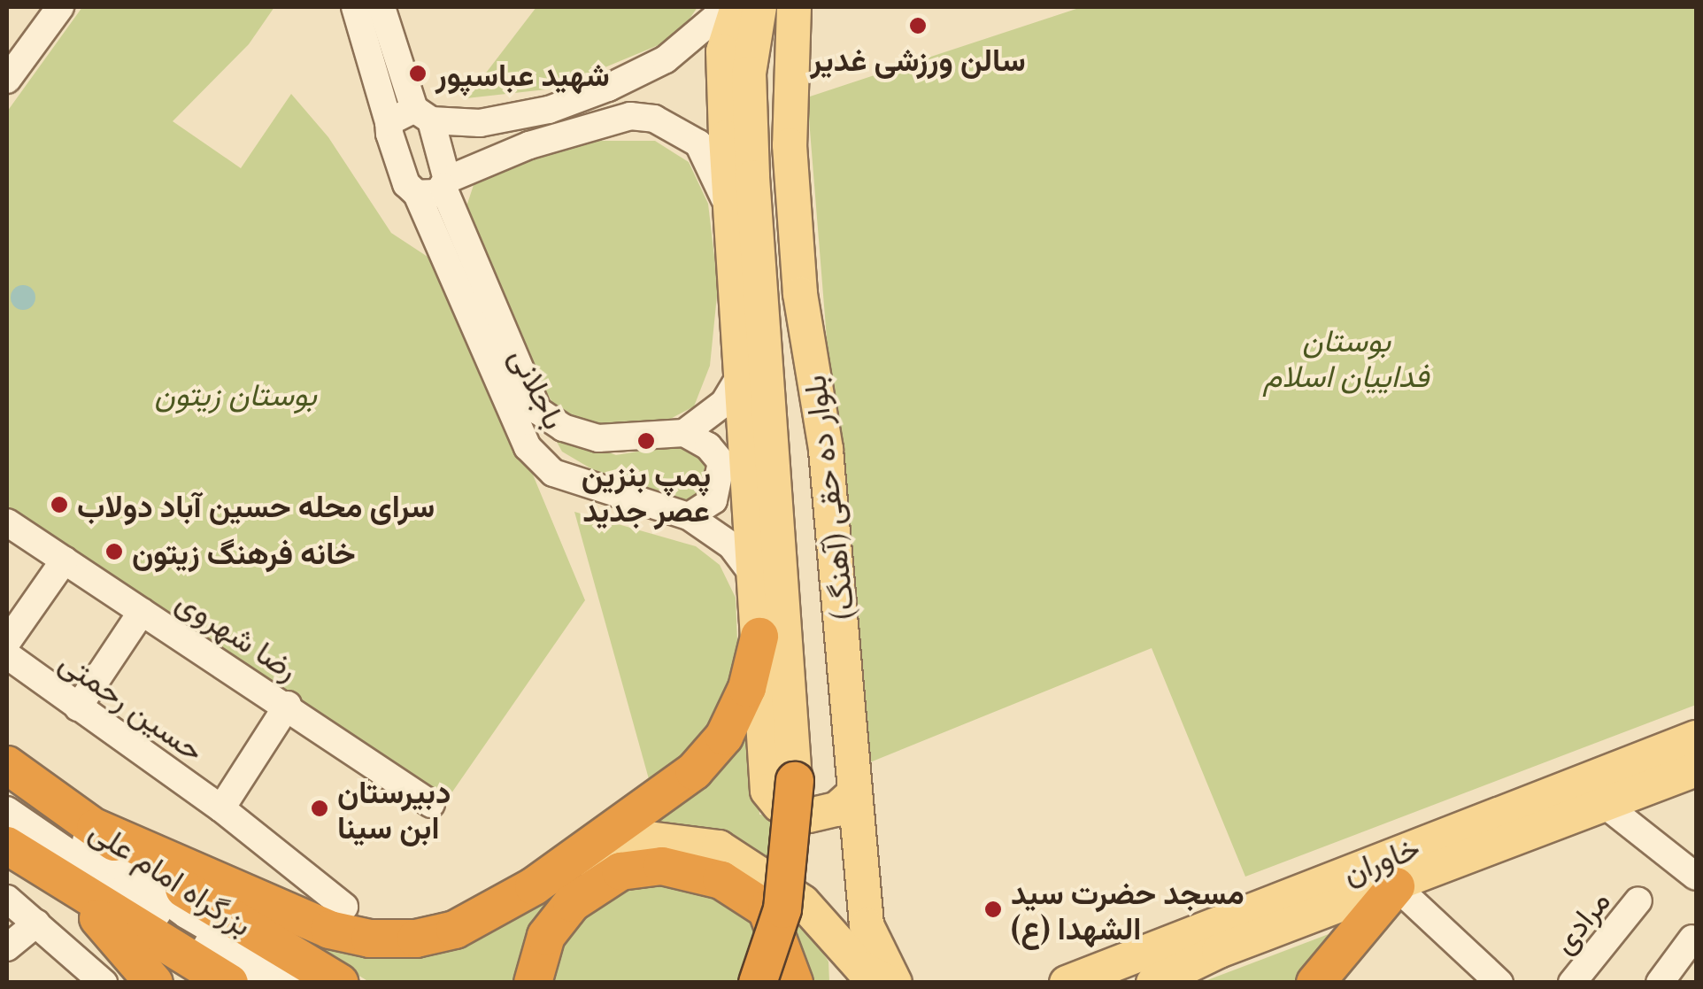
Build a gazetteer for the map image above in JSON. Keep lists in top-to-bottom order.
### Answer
{
  "streets": {
    "highway": ["بزرگراه امام علی"],
    "main road": ["بلوار ده حقی (آهنگ)", "خاوران"],
    "street": [
      "باجلانی",
      "رضا شهروی",
      "حسین رحمتی",
      "مرادی"
    ]
  },
  "parks": ["بوستان فداییان اسلام", "بوستان زیتون"],
  "places": [
    "سالن ورزشی غدیر",
    "شهید عباسپور",
    "پمپ بنزین عصر جدید",
    "سرای محله حسین آباد دولاب",
    "خانه فرهنگ زيتون",
    "دبیرستان ابن سینا",
    "مسجد حضرت سید الشهدا (ع)"
  ]
}
